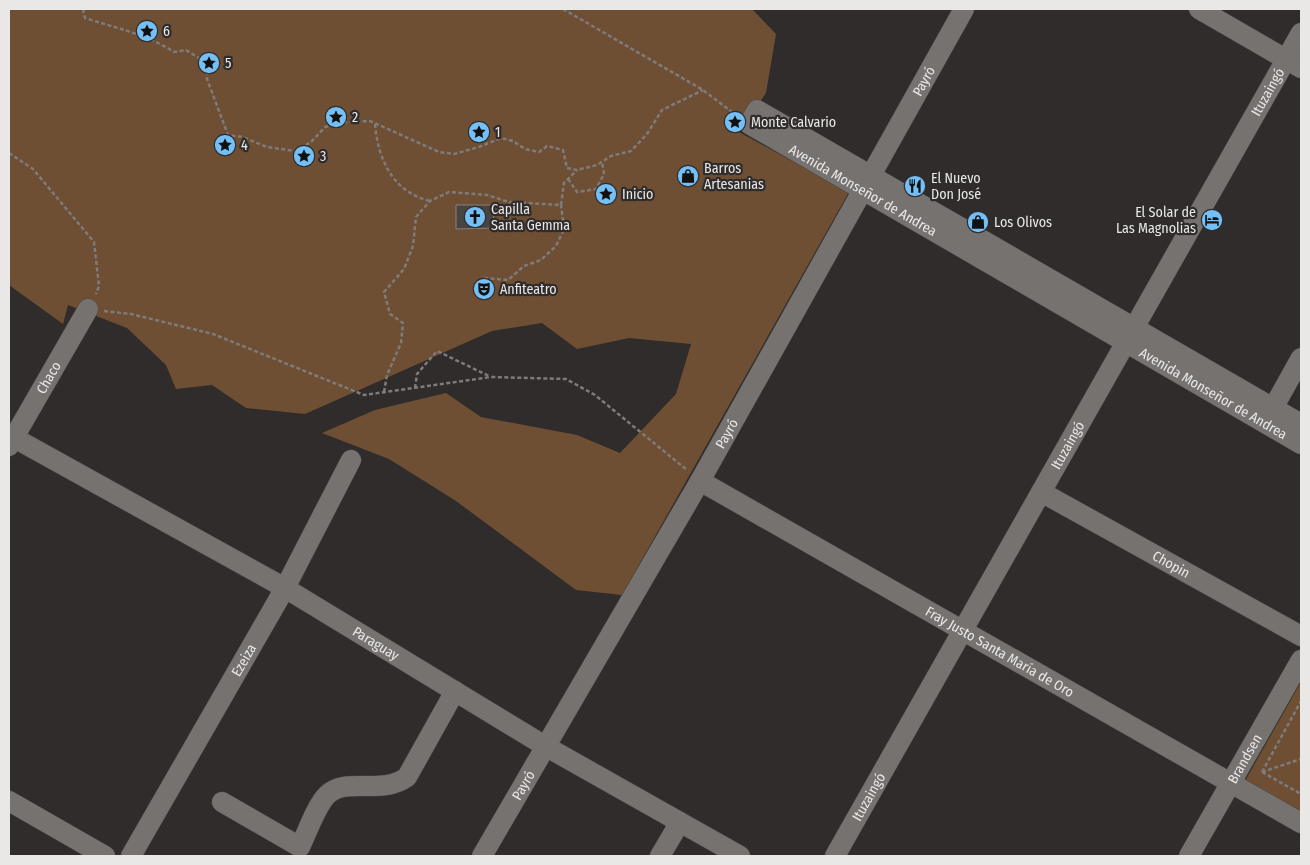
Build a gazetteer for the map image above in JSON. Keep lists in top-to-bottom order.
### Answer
{
  "streets": {
    "street": [
      "Payró",
      "Ituzaingó",
      "Avenida Monseñor de Andrea",
      "Chaco",
      "Chopin",
      "Paraguay",
      "Fray Justo Santa María de Oro",
      "Ezeiza",
      "Brandsen"
    ]
  },
  "crossings": [
    ["Payró", "Avenida Monseñor de Andrea"],
    ["Payró", "Paraguay"],
    ["Payró", "Fray Justo Santa María de Oro"],
    ["Ituzaingó", "Avenida Monseñor de Andrea"],
    ["Ituzaingó", "Chopin"],
    ["Ituzaingó", "Fray Justo Santa María de Oro"],
    ["Chaco", "Paraguay"],
    ["Paraguay", "Ezeiza"],
    ["Fray Justo Santa María de Oro", "Brandsen"]
  ],
  "places": {
    "place": [
      "6",
      "5",
      "2",
      "Monte Calvario",
      "1",
      "4",
      "3",
      "Inicio"
    ],
    "shop": ["Barros Artesanias", "Los Olivos"],
    "restaurant": ["El Nuevo Don José"],
    "church": ["Capilla Santa Gemma"],
    "hotel": ["El Solar de Las Magnolias"],
    "theatre": ["Anfiteatro"]
  }
}
